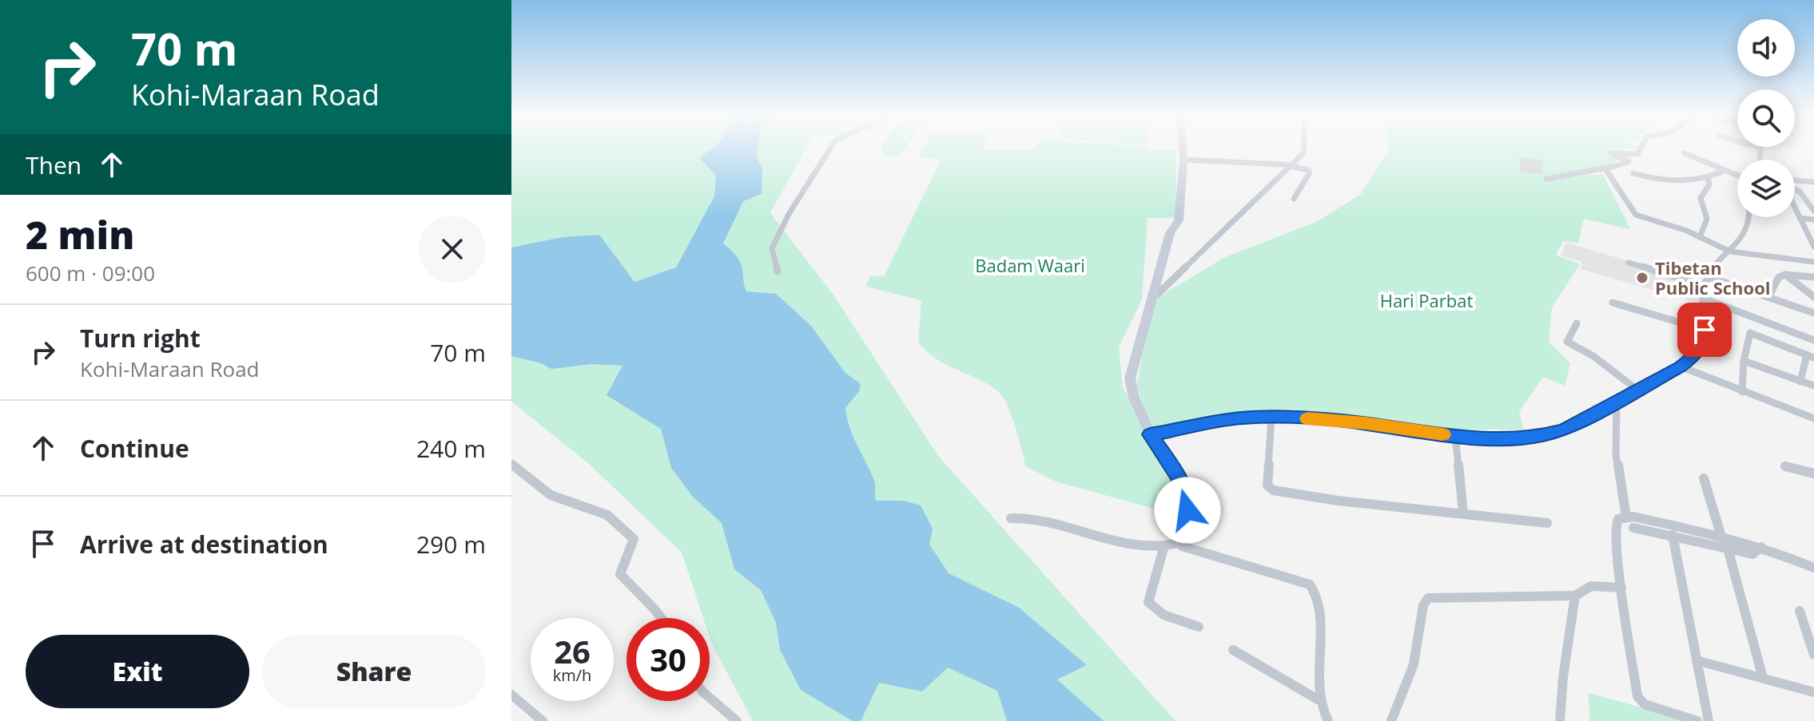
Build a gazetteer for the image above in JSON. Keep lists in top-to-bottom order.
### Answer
{
  "parks": ["Badam Waari", "Hari Parbat"],
  "places": ["Tibetan Public School"],
  "page": {
    "turn": ["70 m", "Kohi-Maraan Road"],
    "then": "Then",
    "heading": ["2 min", "600 m · 09:00"],
    "list": [
      {
        "name": "Turn right",
        "note": "Kohi-Maraan Road",
        "value": "70 m"
      },
      {
        "name": "Continue",
        "value": "240 m"
      },
      {
        "name": "Arrive at destination",
        "value": "290 m"
      }
    ],
    "speed": "26 km/h",
    "limit": "30",
    "buttons": ["Exit", "Share"]
  }
}
